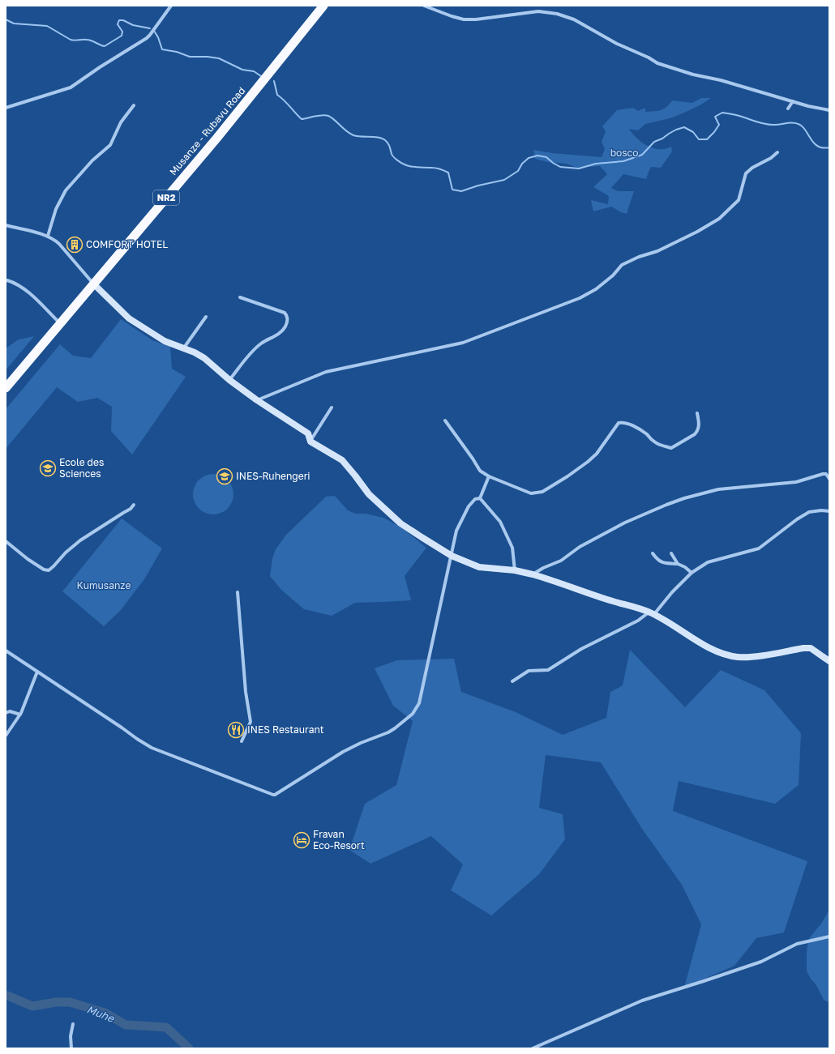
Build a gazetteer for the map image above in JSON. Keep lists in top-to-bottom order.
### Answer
{
  "streets": {
    "highway": ["Musanze - Rubavu Road", "NR2"]
  },
  "water": ["Muhe"],
  "parks": ["bosco", "Kumusanze"],
  "places": {
    "building": ["COMFORT HOTEL"],
    "school or university": ["Ecole des Sciences", "INES-Ruhengeri"],
    "restaurant": ["INES Restaurant"],
    "hotel": ["Fravan Eco-Resort"]
  }
}
